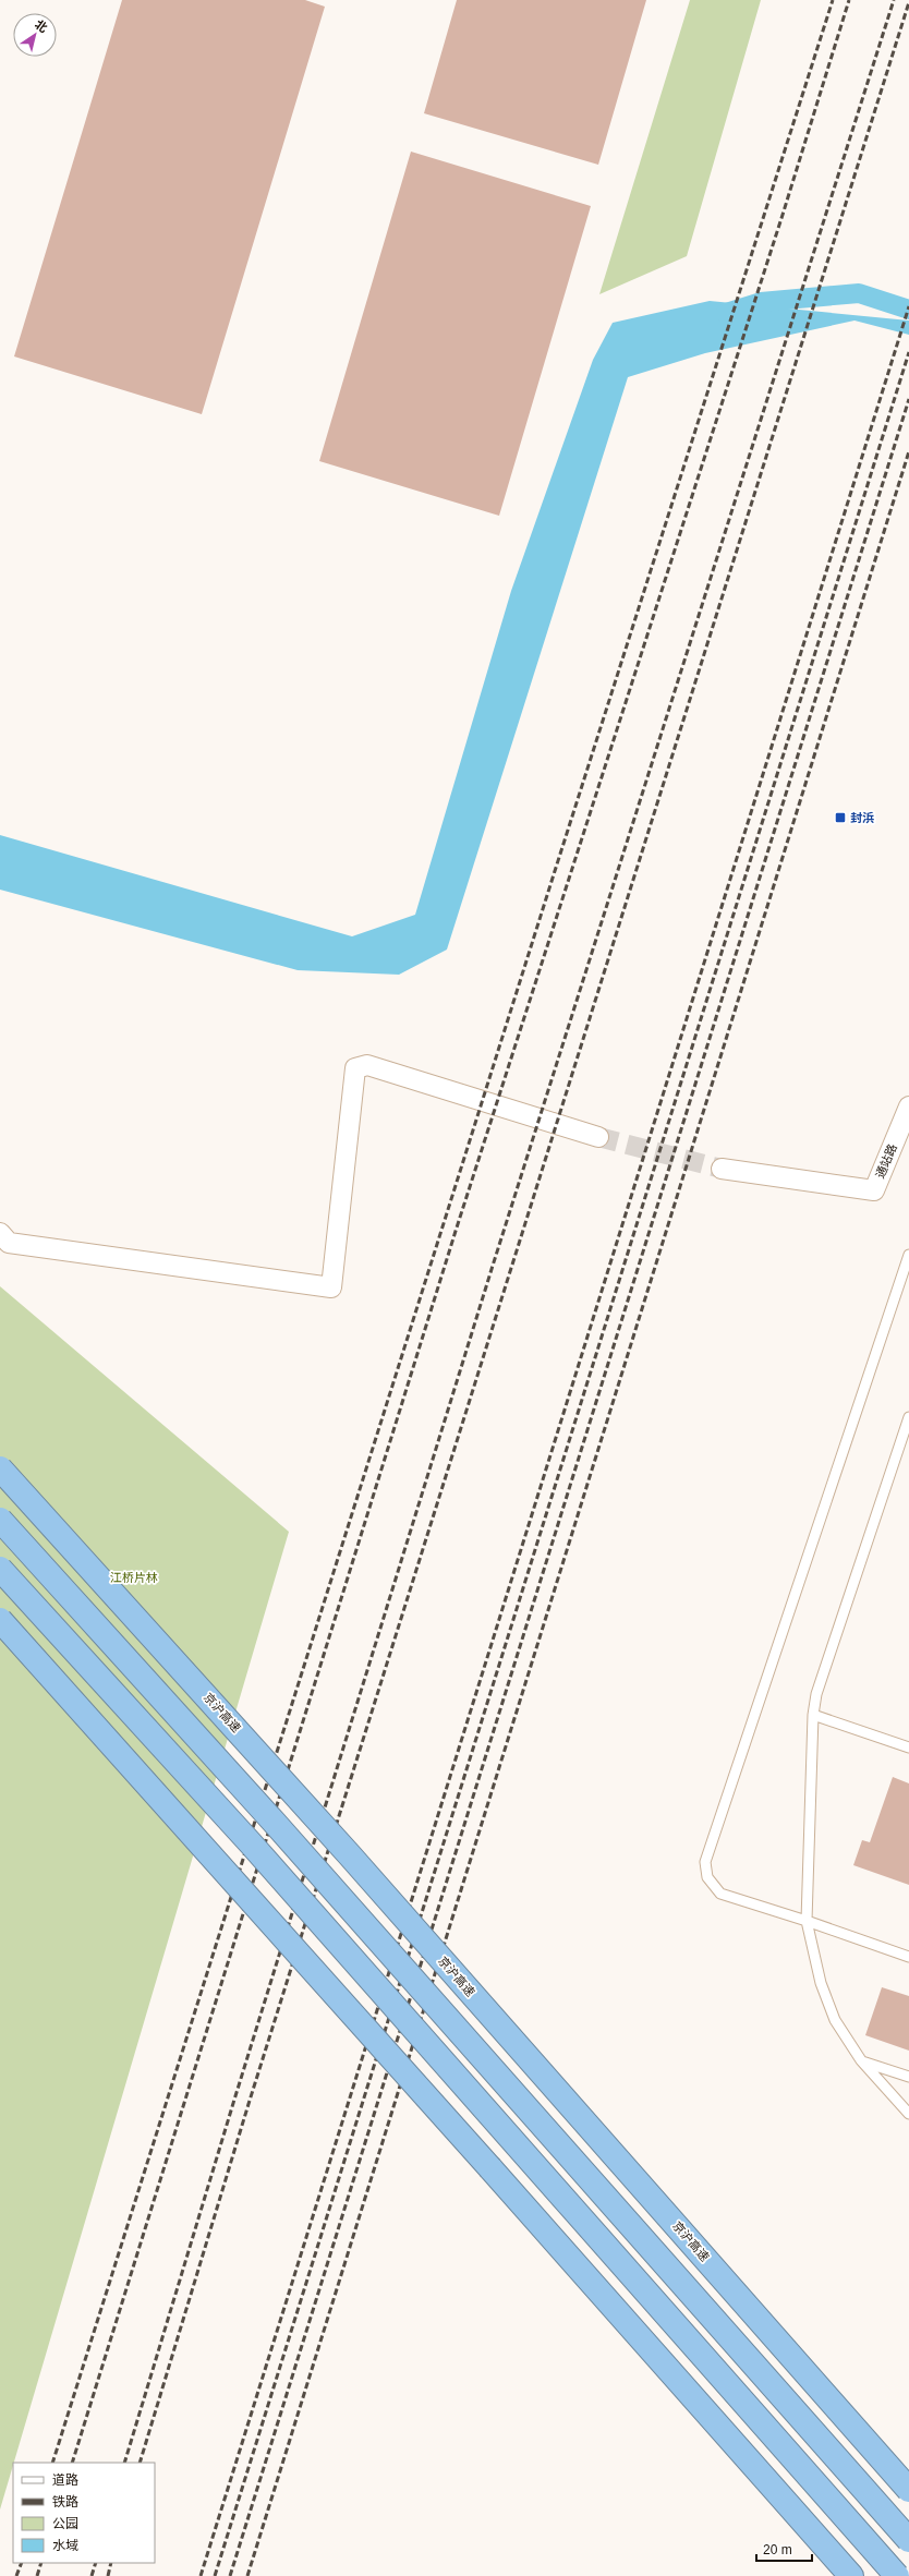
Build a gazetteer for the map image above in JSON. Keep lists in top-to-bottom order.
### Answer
{
  "streets": {
    "highway": ["京沪高速"],
    "street": ["通站路"]
  },
  "parks": ["江桥片林"],
  "places": {
    "transit": ["封浜"]
  },
  "legend": [
    "道路",
    "铁路",
    "公园",
    "水域"
  ],
  "scale_bar": "20 m",
  "north": "top right"
}
